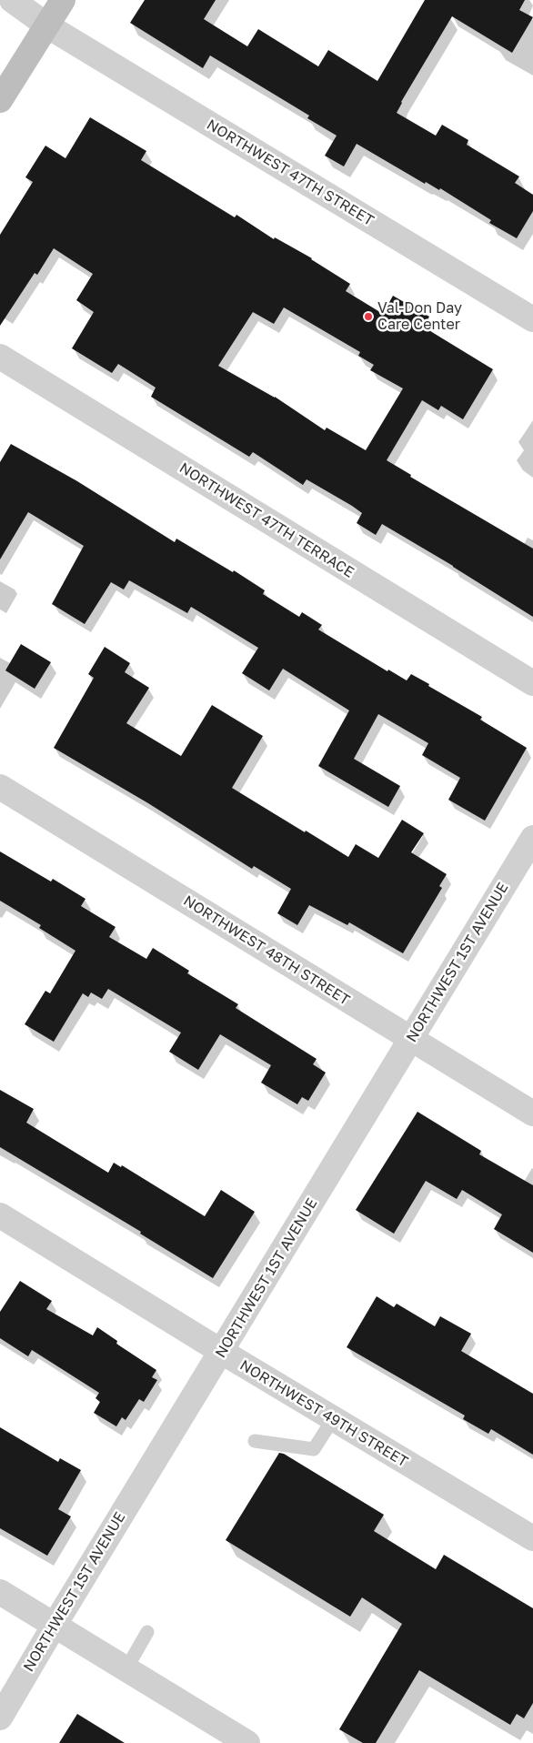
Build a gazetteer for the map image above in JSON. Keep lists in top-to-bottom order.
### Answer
{
  "streets": {
    "street": [
      "NORTHWEST 47TH STREET",
      "NORTHWEST 47TH TERRACE",
      "NORTHWEST 48TH STREET",
      "NORTHWEST 1ST AVENUE",
      "NORTHWEST 49TH STREET"
    ]
  },
  "crossings": [
    ["NORTHWEST 48TH STREET", "NORTHWEST 1ST AVENUE"],
    ["NORTHWEST 1ST AVENUE", "NORTHWEST 49TH STREET"]
  ],
  "places": ["Val-Don Day Care Center"]
}
